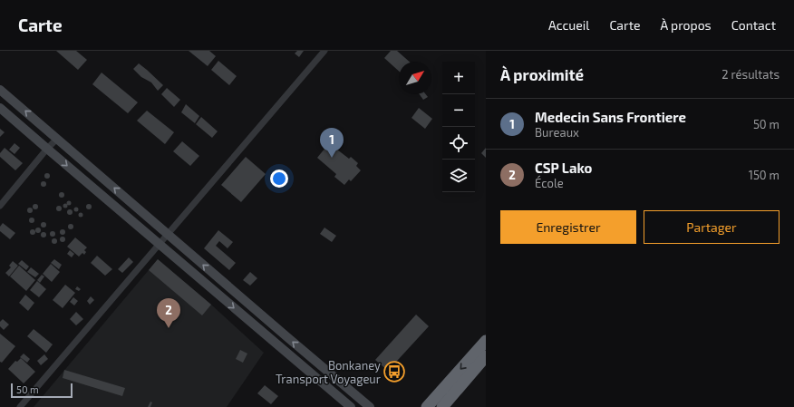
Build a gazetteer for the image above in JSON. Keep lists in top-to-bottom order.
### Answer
{
  "places": {
    "bus stop": ["Bonkaney Transport Voyageur"]
  },
  "scale_bar": "50 m",
  "north": "top right",
  "page": {
    "header": "Carte",
    "nav": [
      "Accueil",
      "Carte",
      "À propos",
      "Contact"
    ],
    "heading": ["À proximité", "2 résultats"],
    "map_buttons": ["+", "−"],
    "list": [
      {
        "mark": "1",
        "name": "Medecin Sans Frontiere",
        "note": "Bureaux",
        "value": "50 m"
      },
      {
        "mark": "2",
        "name": "CSP Lako",
        "note": "École",
        "value": "150 m"
      }
    ],
    "pins": ["1", "2"],
    "buttons": ["Enregistrer", "Partager"],
    "scale": "50 m"
  }
}
